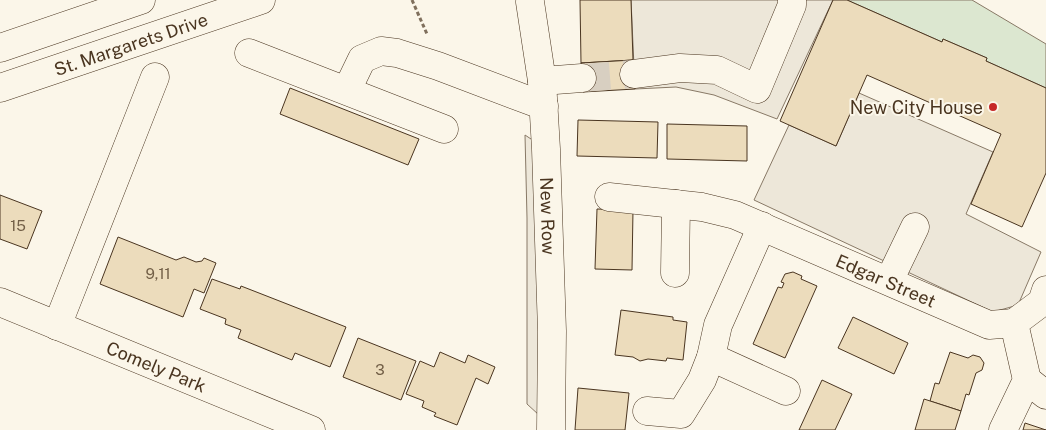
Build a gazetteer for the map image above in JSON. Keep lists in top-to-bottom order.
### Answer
{
  "streets": {
    "street": [
      "St. Margarets Drive",
      "New Row",
      "Edgar Street",
      "Comely Park"
    ]
  },
  "places": ["New City House"],
  "house_numbers": ["15", "9,11", "3"]
}
